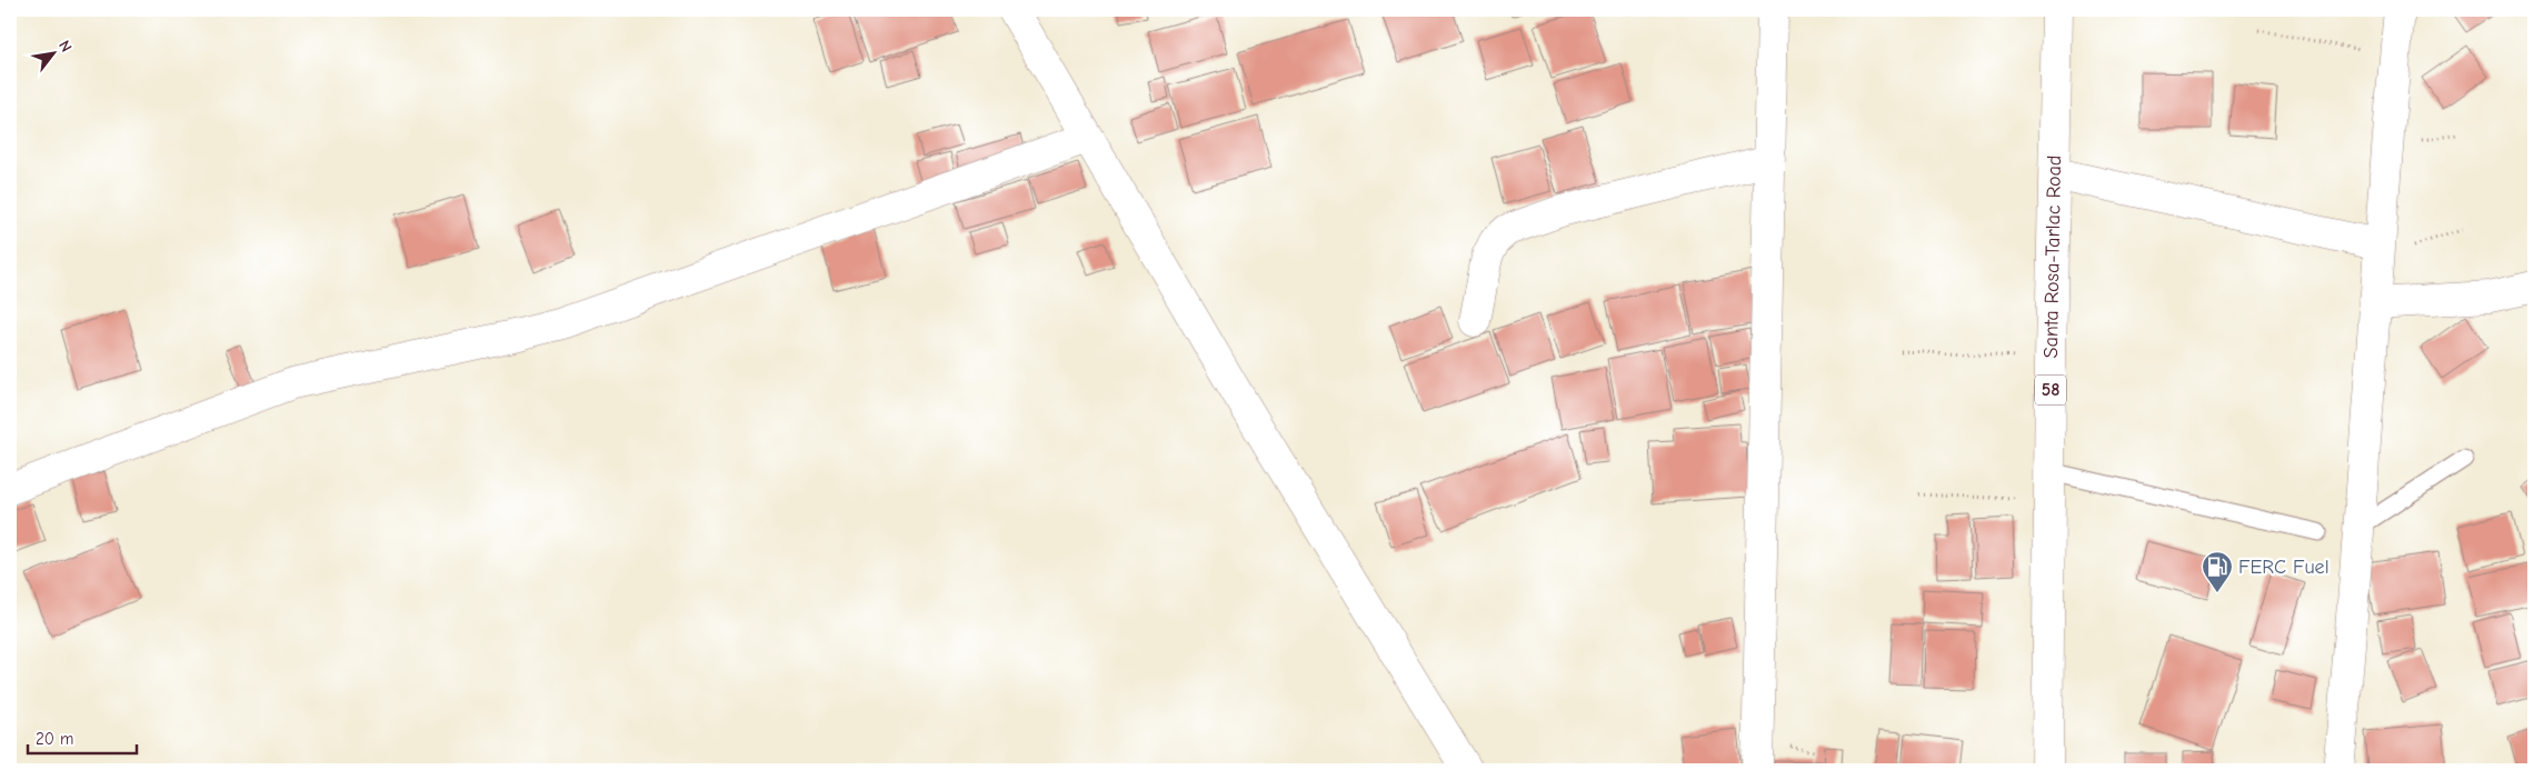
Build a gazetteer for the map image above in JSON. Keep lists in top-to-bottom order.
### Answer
{
  "streets": {
    "main road": ["Santa Rosa-Tarlac Road", "58"]
  },
  "places": {
    "fuel station": ["FERC Fuel"]
  },
  "scale_bar": "20 m",
  "north": "top right"
}
